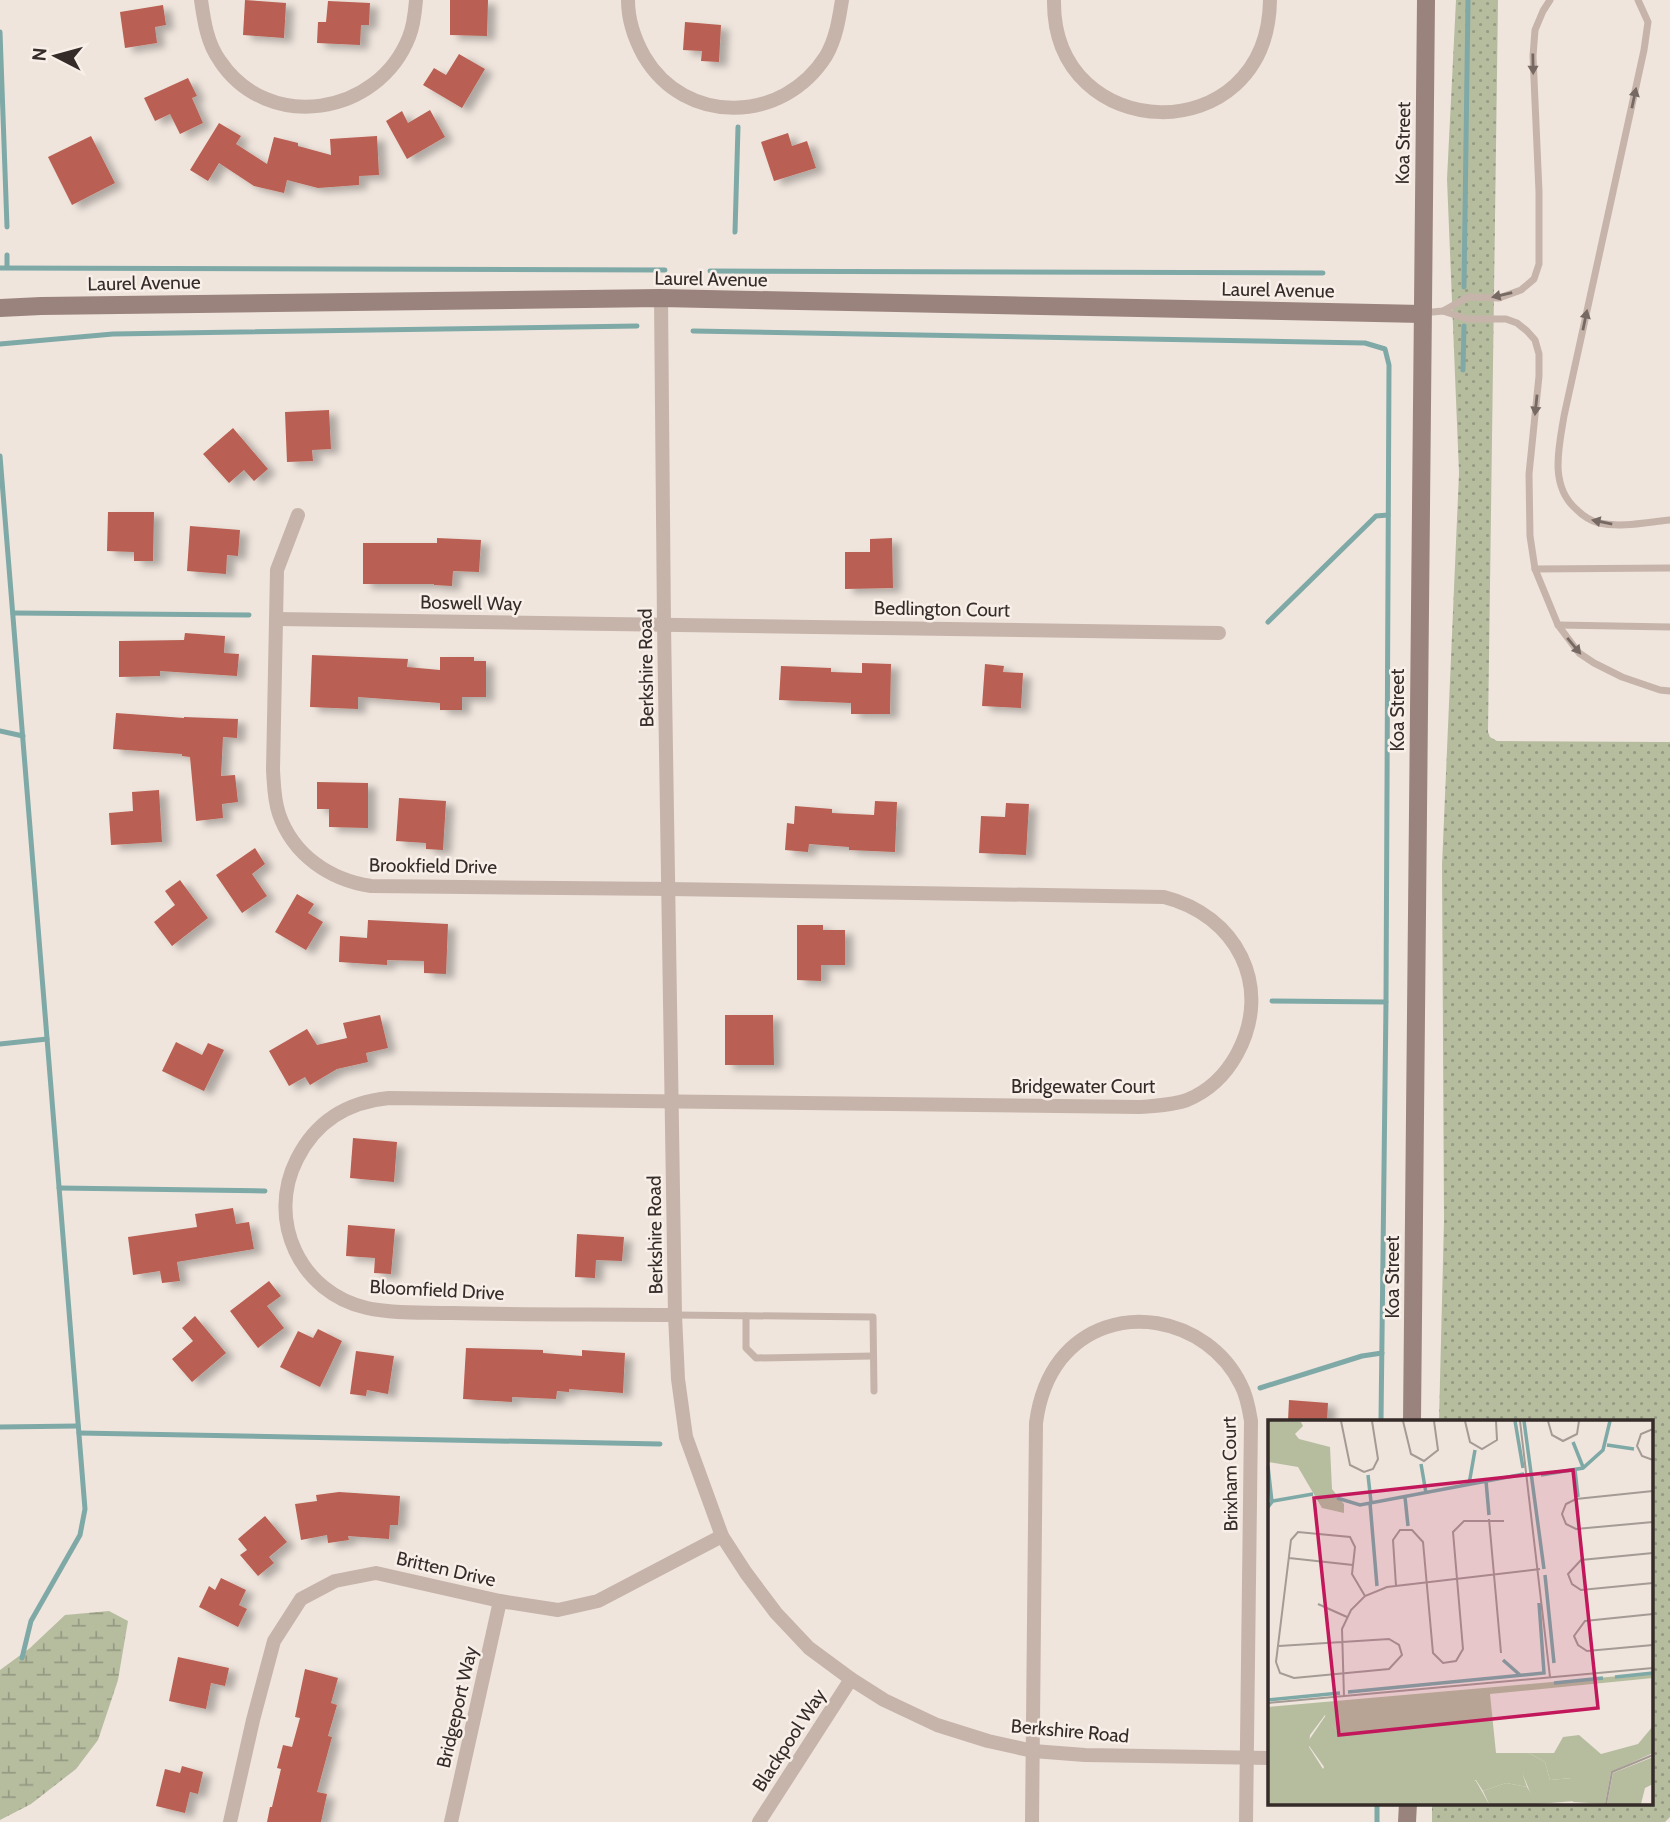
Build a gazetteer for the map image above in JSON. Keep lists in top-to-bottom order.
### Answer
{
  "streets": {
    "main road": ["Koa Street", "Laurel Avenue"],
    "street": [
      "Boswell Way",
      "Bedlington Court",
      "Berkshire Road",
      "Brookfield Drive",
      "Bridgewater Court",
      "Bloomfield Drive",
      "Brixham Court",
      "Britten Drive",
      "Bridgeport Way",
      "Blackpool Way"
    ]
  },
  "crossings": [
    ["Koa Street", "Laurel Avenue"],
    ["Laurel Avenue", "Berkshire Road"],
    ["Boswell Way", "Bedlington Court"],
    ["Boswell Way", "Berkshire Road"],
    ["Boswell Way", "Brookfield Drive"],
    ["Bedlington Court", "Berkshire Road"],
    ["Berkshire Road", "Brookfield Drive"],
    ["Berkshire Road", "Bridgewater Court"],
    ["Berkshire Road", "Bloomfield Drive"],
    ["Berkshire Road", "Brixham Court"],
    ["Berkshire Road", "Britten Drive"],
    ["Berkshire Road", "Blackpool Way"],
    ["Brookfield Drive", "Bridgewater Court"],
    ["Bridgewater Court", "Bloomfield Drive"],
    ["Britten Drive", "Bridgeport Way"]
  ],
  "north": "left"
}
